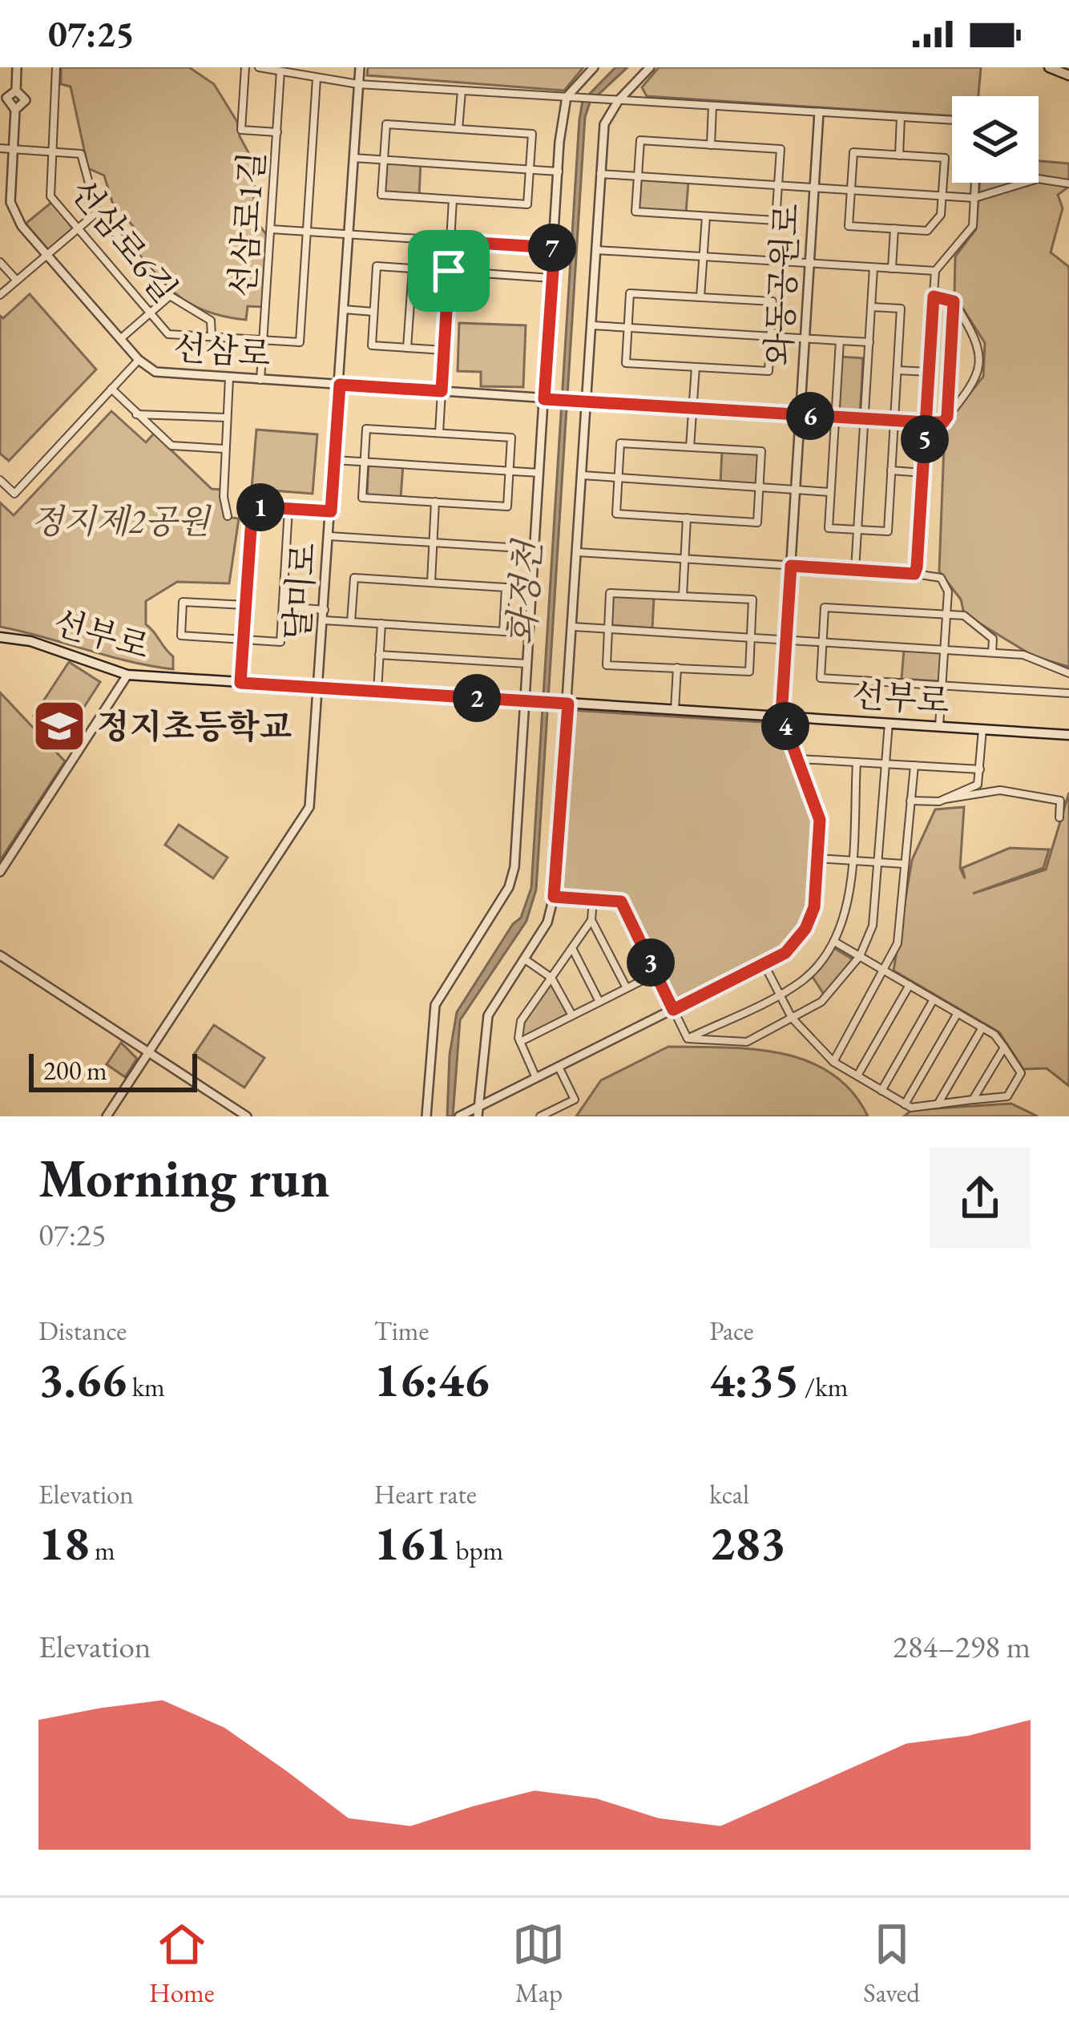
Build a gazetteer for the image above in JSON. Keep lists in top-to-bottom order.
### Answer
{
  "streets": {
    "main road": ["선부로"],
    "street": [
      "선삼로1길",
      "선삼로6길",
      "와동공원로",
      "선삼로",
      "달미로"
    ]
  },
  "crossings": [
    ["선삼로1길", "선삼로6길"],
    ["선삼로1길", "선삼로"],
    ["와동공원로", "선삼로"],
    ["와동공원로", "선부로"],
    ["선삼로", "달미로"],
    ["달미로", "선부로"]
  ],
  "water": ["화정천"],
  "parks": ["정지제2공원"],
  "places": {
    "school or university": ["정지초등학교"]
  },
  "scale_bar": "200 m",
  "page": {
    "status": "07:25",
    "pins": [
      "7",
      "6",
      "5",
      "1",
      "2",
      "4",
      "3"
    ],
    "scale": "200 m",
    "heading": ["Morning run", "07:25"],
    "stats": [
      ["Distance", "3.66 km"],
      ["Time", "16:46"],
      ["Pace", "4:35 /km"],
      ["Elevation", "18 m"],
      ["Heart rate", "161 bpm"],
      ["kcal", "283"]
    ],
    "chart": ["Elevation", "284–298 m"],
    "tabs": ["Home", "Map", "Saved"]
  }
}
